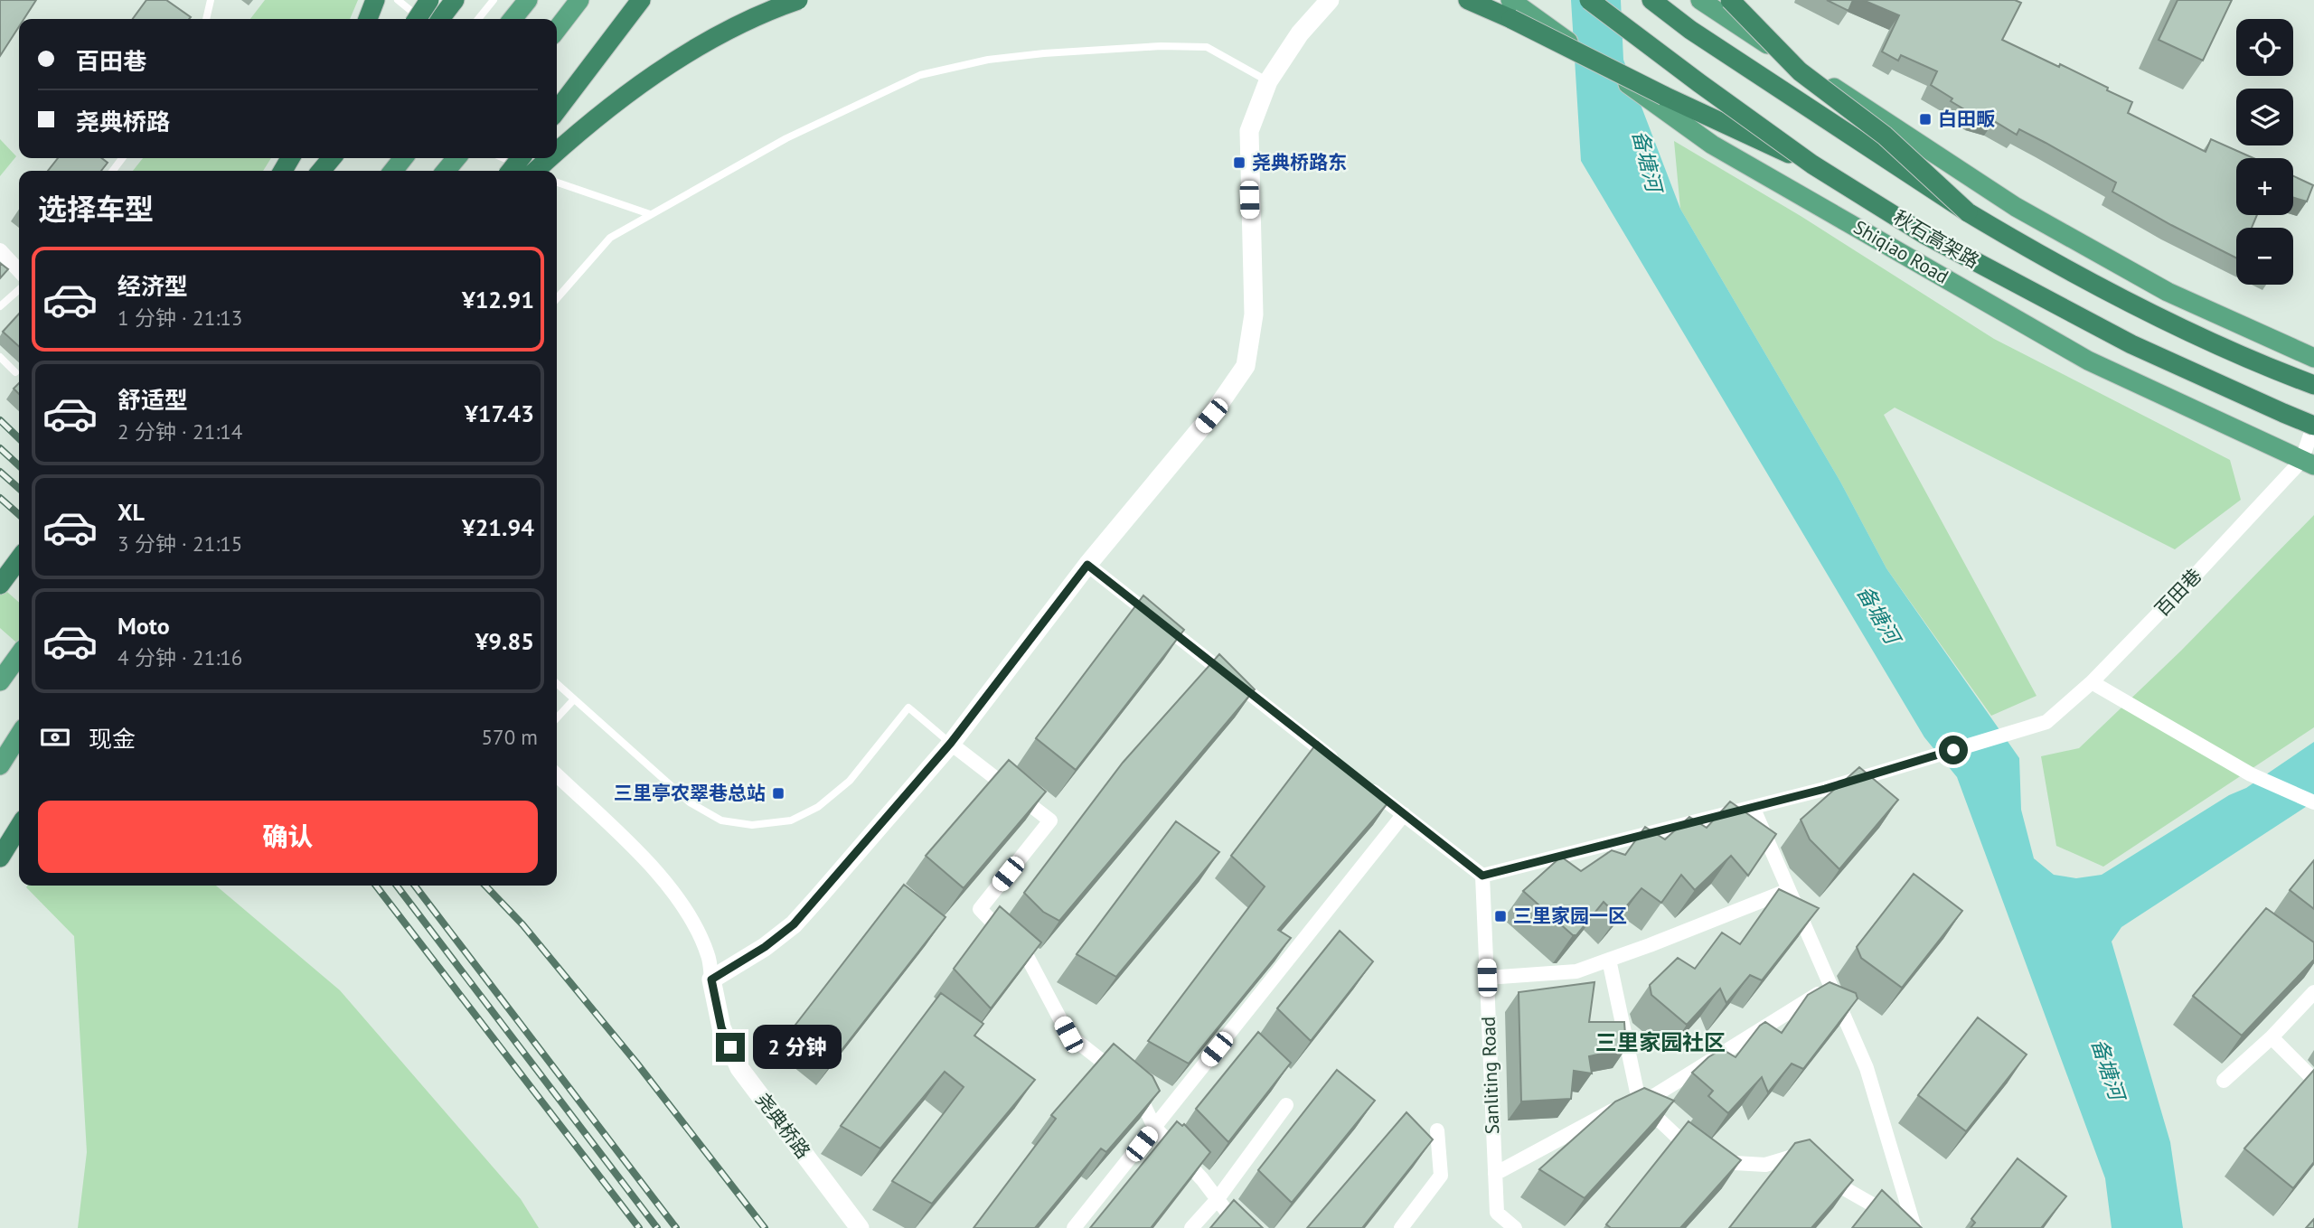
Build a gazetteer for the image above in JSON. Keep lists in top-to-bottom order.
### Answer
{
  "streets": {
    "highway": ["秋石高架路"],
    "main road": ["Shiqiao Road"],
    "street": ["百田巷", "Sanliting Road", "尧典桥路"]
  },
  "crossings": [
    ["秋石高架路", "百田巷"],
    ["Shiqiao Road", "百田巷"]
  ],
  "districts": ["三里家园社区"],
  "water": ["备塘河"],
  "places": {
    "transit": [
      "白田畈",
      "尧典桥路东",
      "三里亭农翠巷总站",
      "三里家园一区"
    ]
  },
  "page": {
    "map_buttons": ["+", "−"],
    "banner": ["百田巷", "尧典桥路"],
    "heading": "选择车型",
    "list": [
      {
        "name": "经济型",
        "note": "1 分钟 · 21:13",
        "value": "¥12.91"
      },
      {
        "name": "舒适型",
        "note": "2 分钟 · 21:14",
        "value": "¥17.43"
      },
      {
        "name": "XL",
        "note": "3 分钟 · 21:15",
        "value": "¥21.94"
      },
      {
        "name": "Moto",
        "note": "4 分钟 · 21:16",
        "value": "¥9.85"
      }
    ],
    "pay": ["现金", "570 m"],
    "buttons": "确认",
    "bubble": "2 分钟"
  }
}
